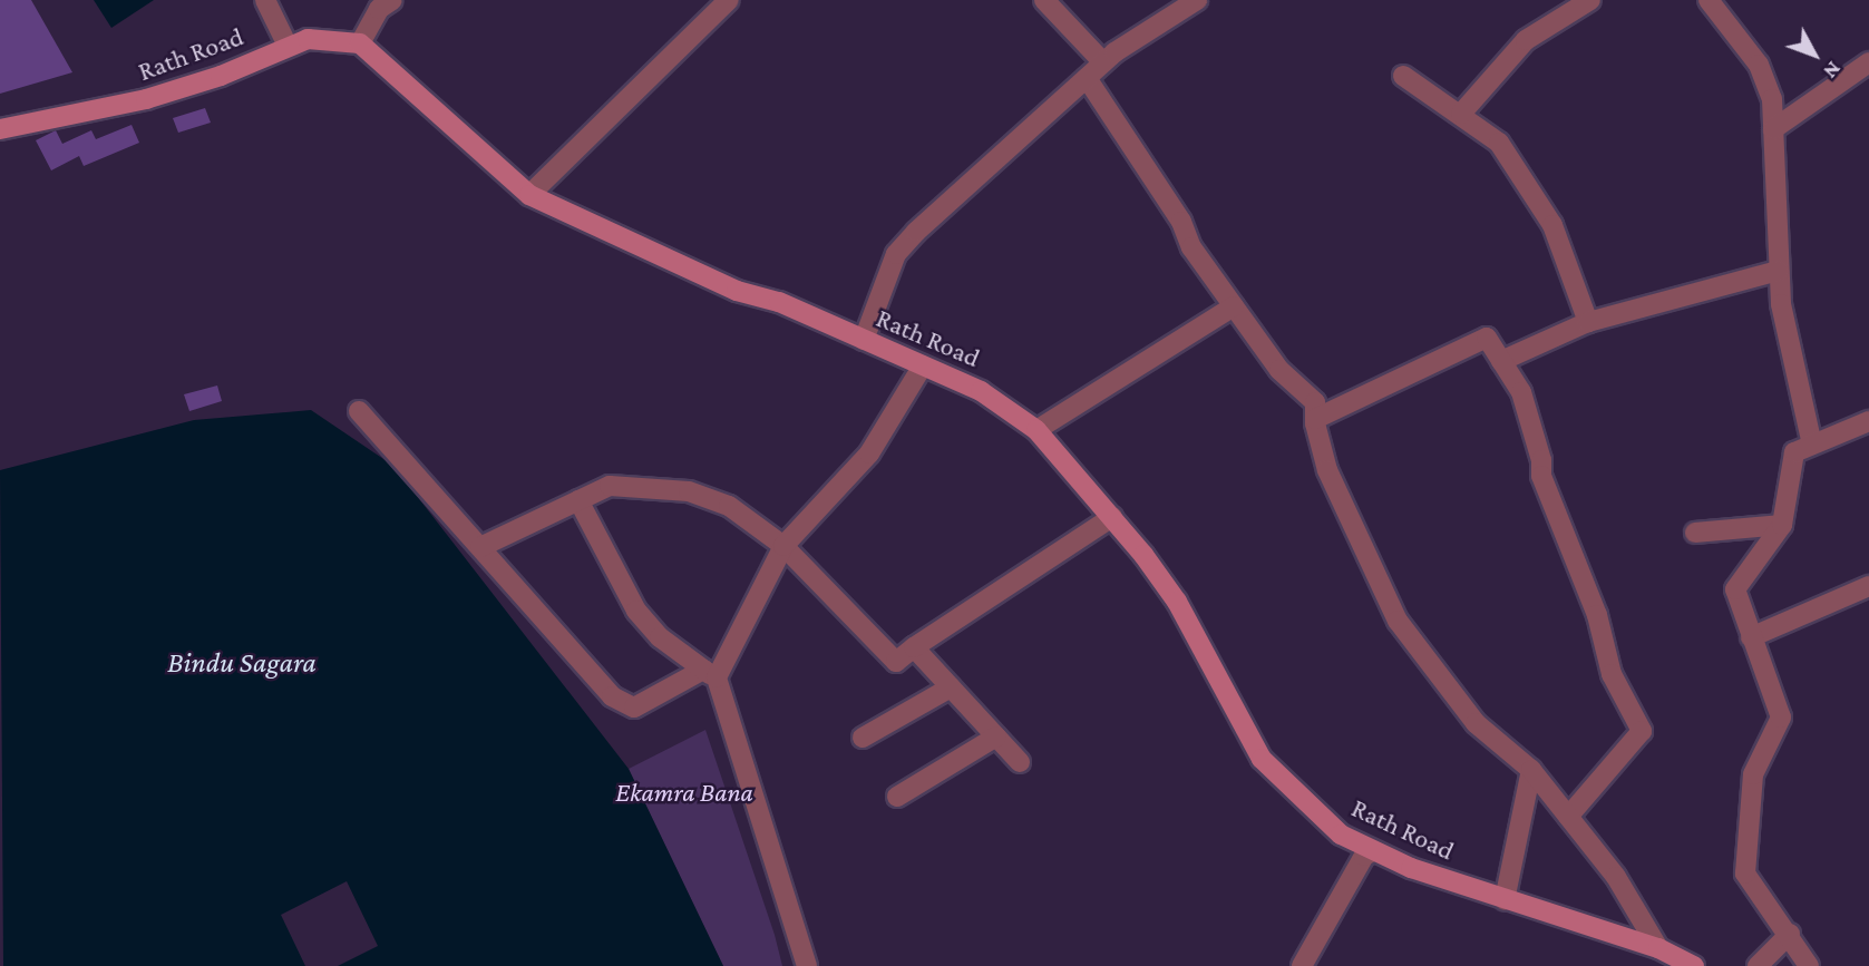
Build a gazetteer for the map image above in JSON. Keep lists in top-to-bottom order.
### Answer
{
  "streets": {
    "street": ["Rath Road"]
  },
  "water": ["Bindu Sagara"],
  "parks": ["Ekamra Bana"],
  "north": "bottom right"
}
